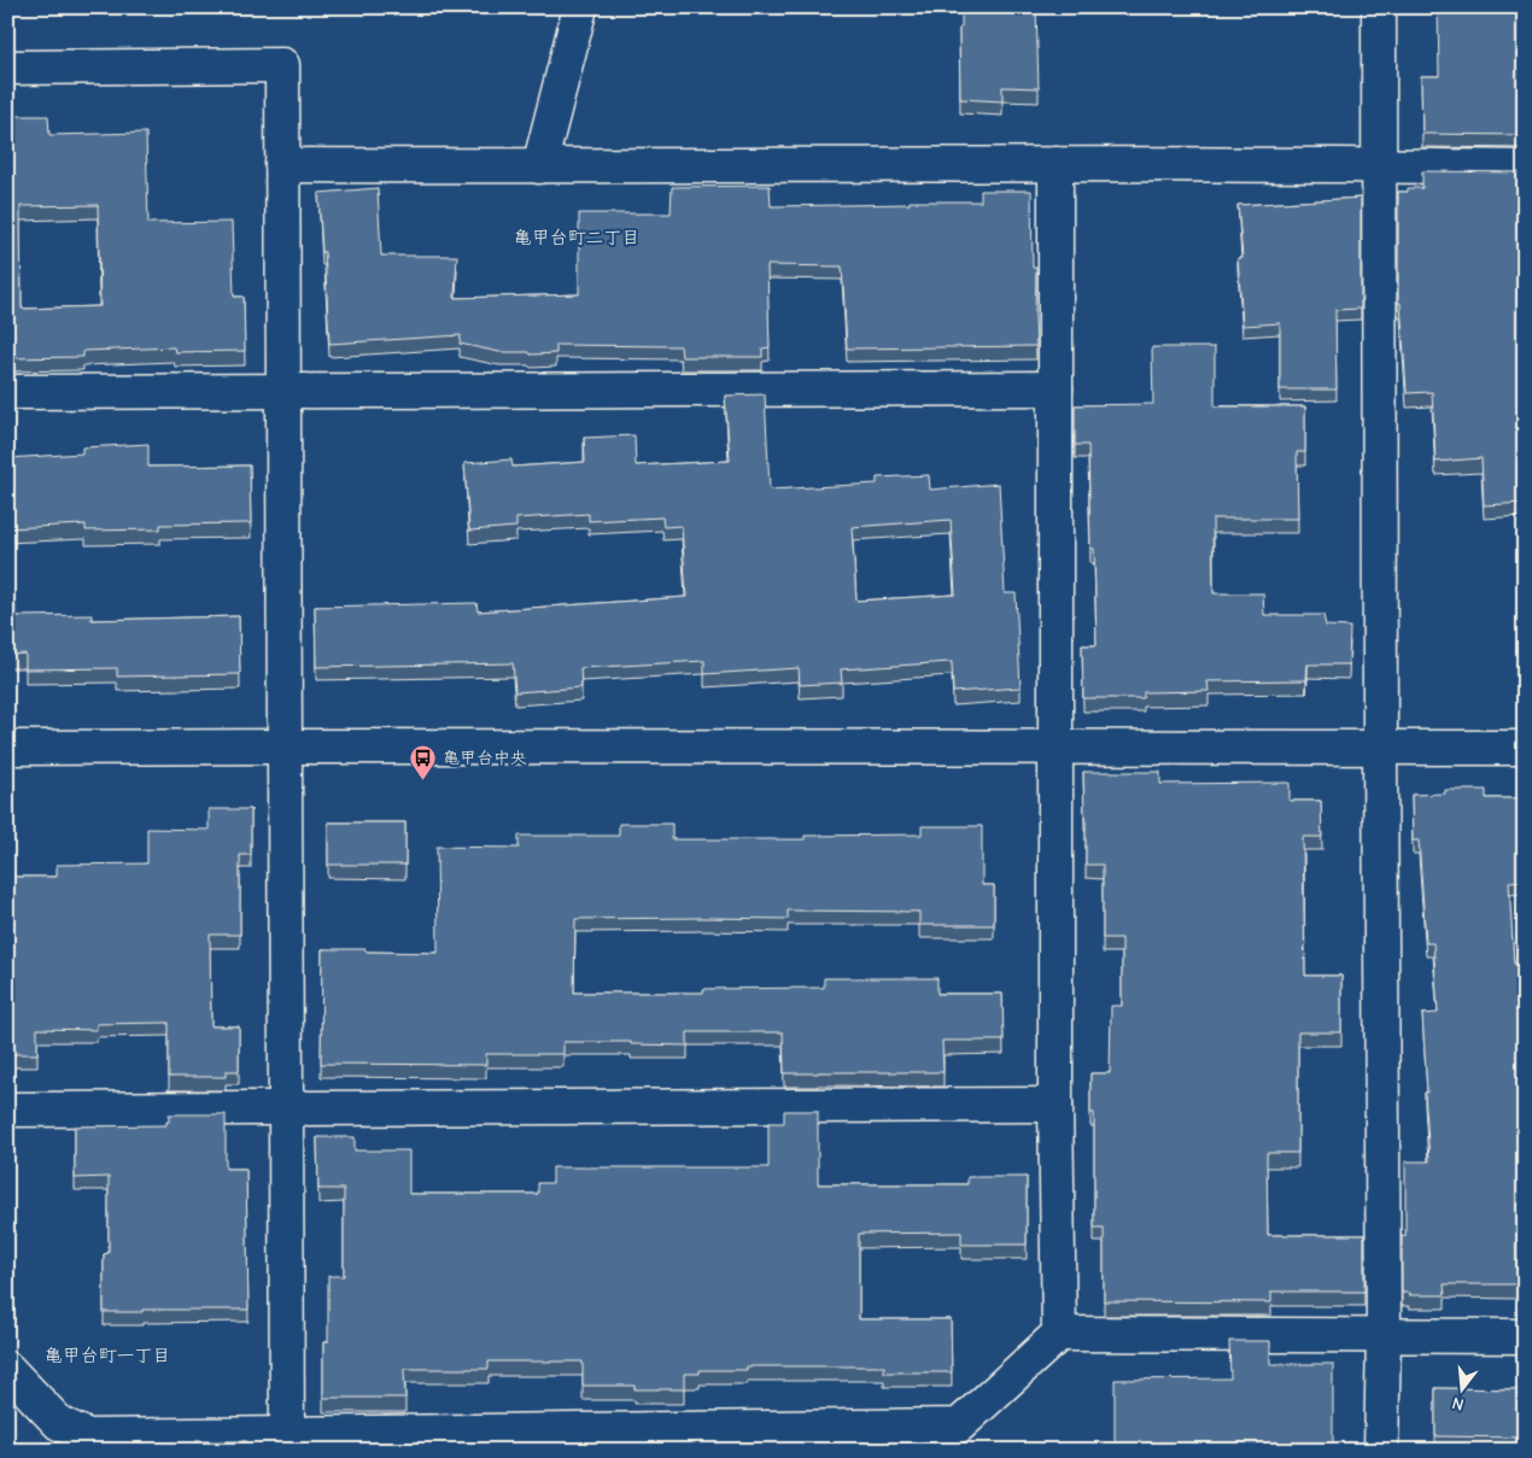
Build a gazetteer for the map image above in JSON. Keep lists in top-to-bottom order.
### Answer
{
  "districts": ["亀甲台町二丁目", "亀甲台町一丁目"],
  "places": {
    "bus stop": ["亀甲台中央"]
  },
  "north": "bottom"
}
